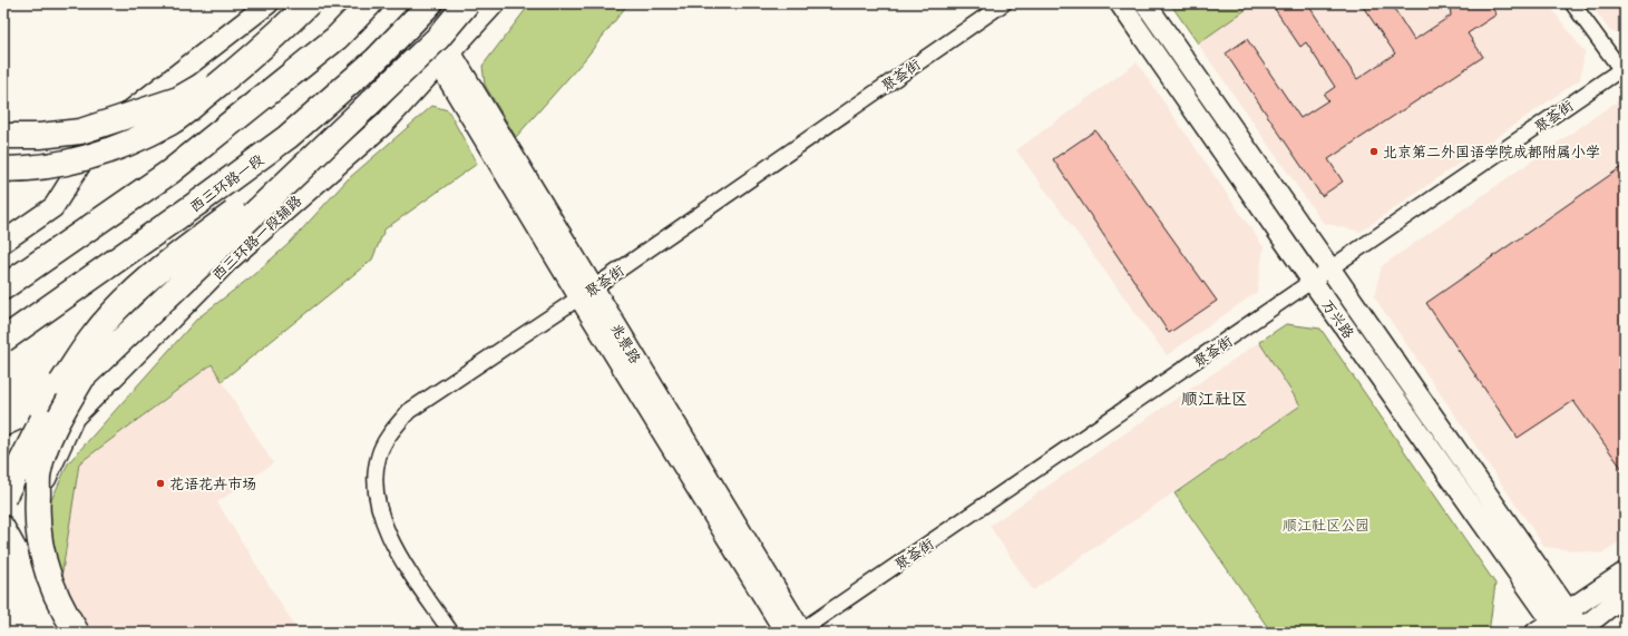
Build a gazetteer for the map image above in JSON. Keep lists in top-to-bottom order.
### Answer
{
  "streets": {
    "highway": ["西三环路一段"],
    "main road": ["西三环路一段辅路", "万兴路", "兆景路"],
    "street": ["聚荟街"]
  },
  "crossings": [
    ["聚荟街", "万兴路"],
    ["聚荟街", "兆景路"],
    ["西三环路一段辅路", "兆景路"]
  ],
  "districts": ["顺江社区"],
  "parks": ["顺江社区公园"],
  "places": ["北京第二外国语学院成都附属小学", "花语花卉市场"]
}
